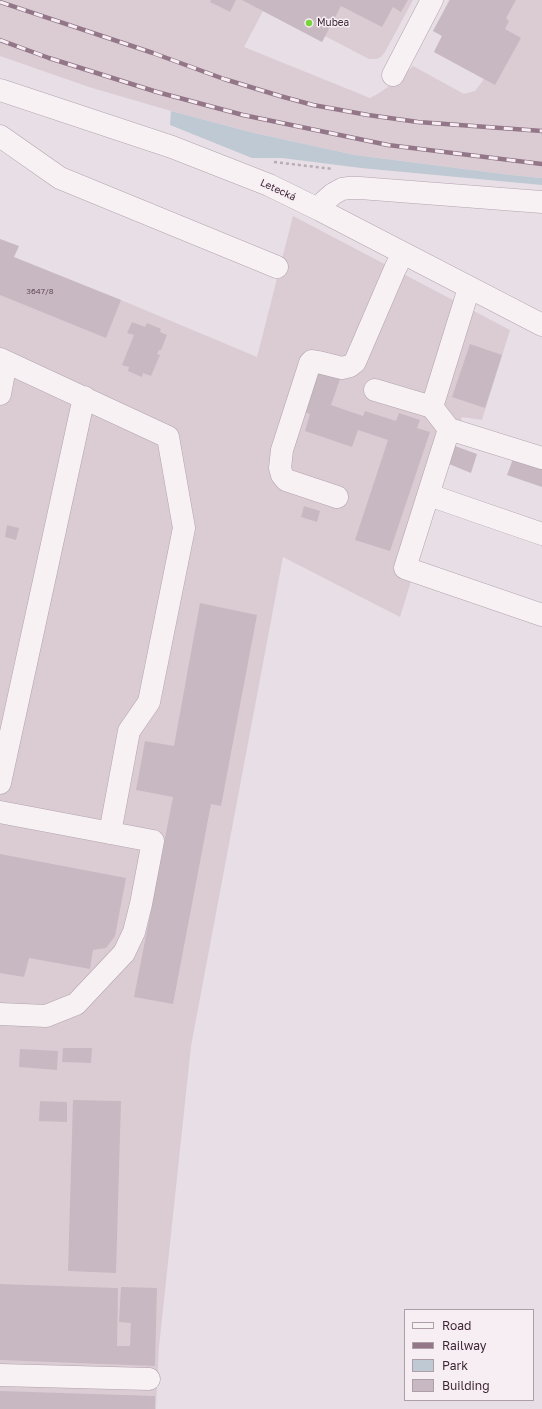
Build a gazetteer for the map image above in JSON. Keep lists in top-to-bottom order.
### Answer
{
  "streets": {
    "street": ["Letecká"]
  },
  "places": ["Mubea"],
  "house_numbers": ["3647/8"],
  "legend": [
    "Road",
    "Railway",
    "Park",
    "Building"
  ]
}
